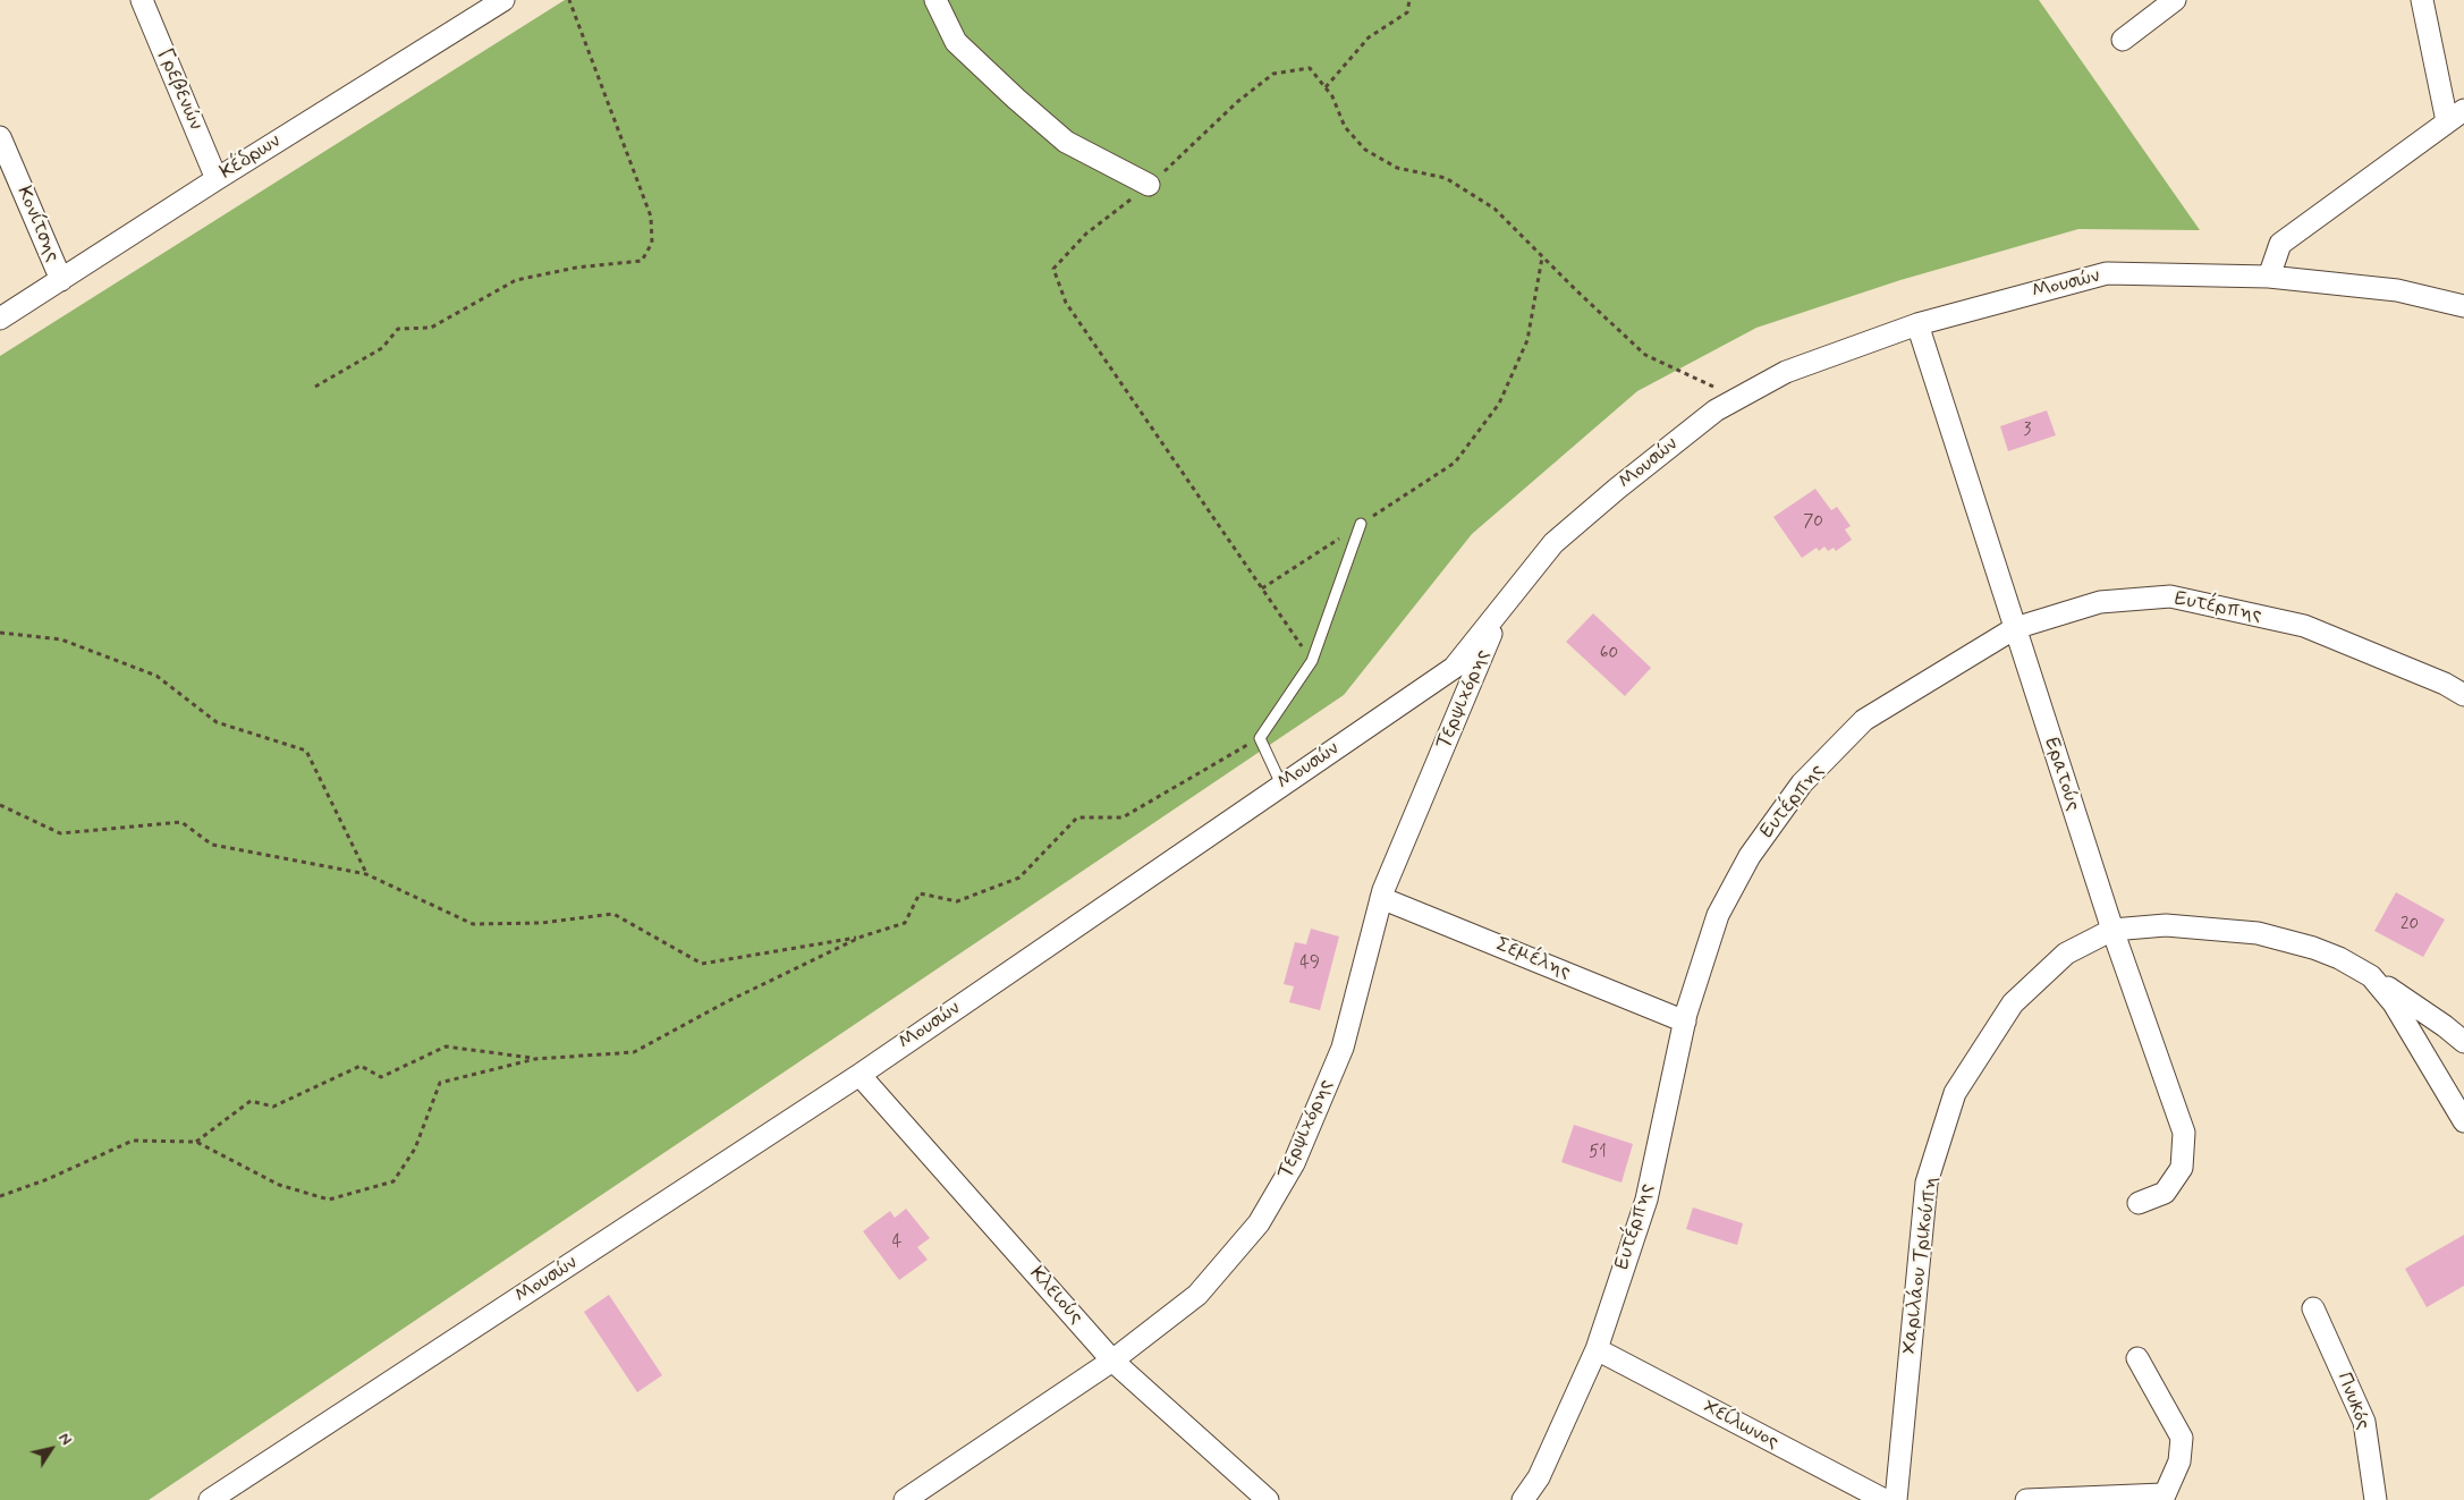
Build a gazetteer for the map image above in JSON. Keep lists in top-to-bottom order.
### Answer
{
  "streets": {
    "street": [
      "Γρεβενών",
      "Κέδρων",
      "Κονίτσης",
      "Μουσών",
      "Ευτέρπης",
      "Τερψιχόρης",
      "Ερατούς",
      "Σεμέλης",
      "Χαριλάου Τρικούπη",
      "Κλειούς",
      "Πνυκός",
      "Χείλωνος"
    ]
  },
  "crossings": [
    ["Γρεβενών", "Κέδρων"],
    ["Κέδρων", "Κονίτσης"],
    ["Μουσών", "Τερψιχόρης"],
    ["Μουσών", "Ερατούς"],
    ["Μουσών", "Κλειούς"],
    ["Ευτέρπης", "Ερατούς"],
    ["Ευτέρπης", "Σεμέλης"],
    ["Ευτέρπης", "Χείλωνος"],
    ["Τερψιχόρης", "Σεμέλης"],
    ["Τερψιχόρης", "Κλειούς"],
    ["Ερατούς", "Χαριλάου Τρικούπη"]
  ],
  "house_numbers": [
    "3",
    "70",
    "60",
    "20",
    "49",
    "51",
    "4"
  ],
  "north": "top right"
}
